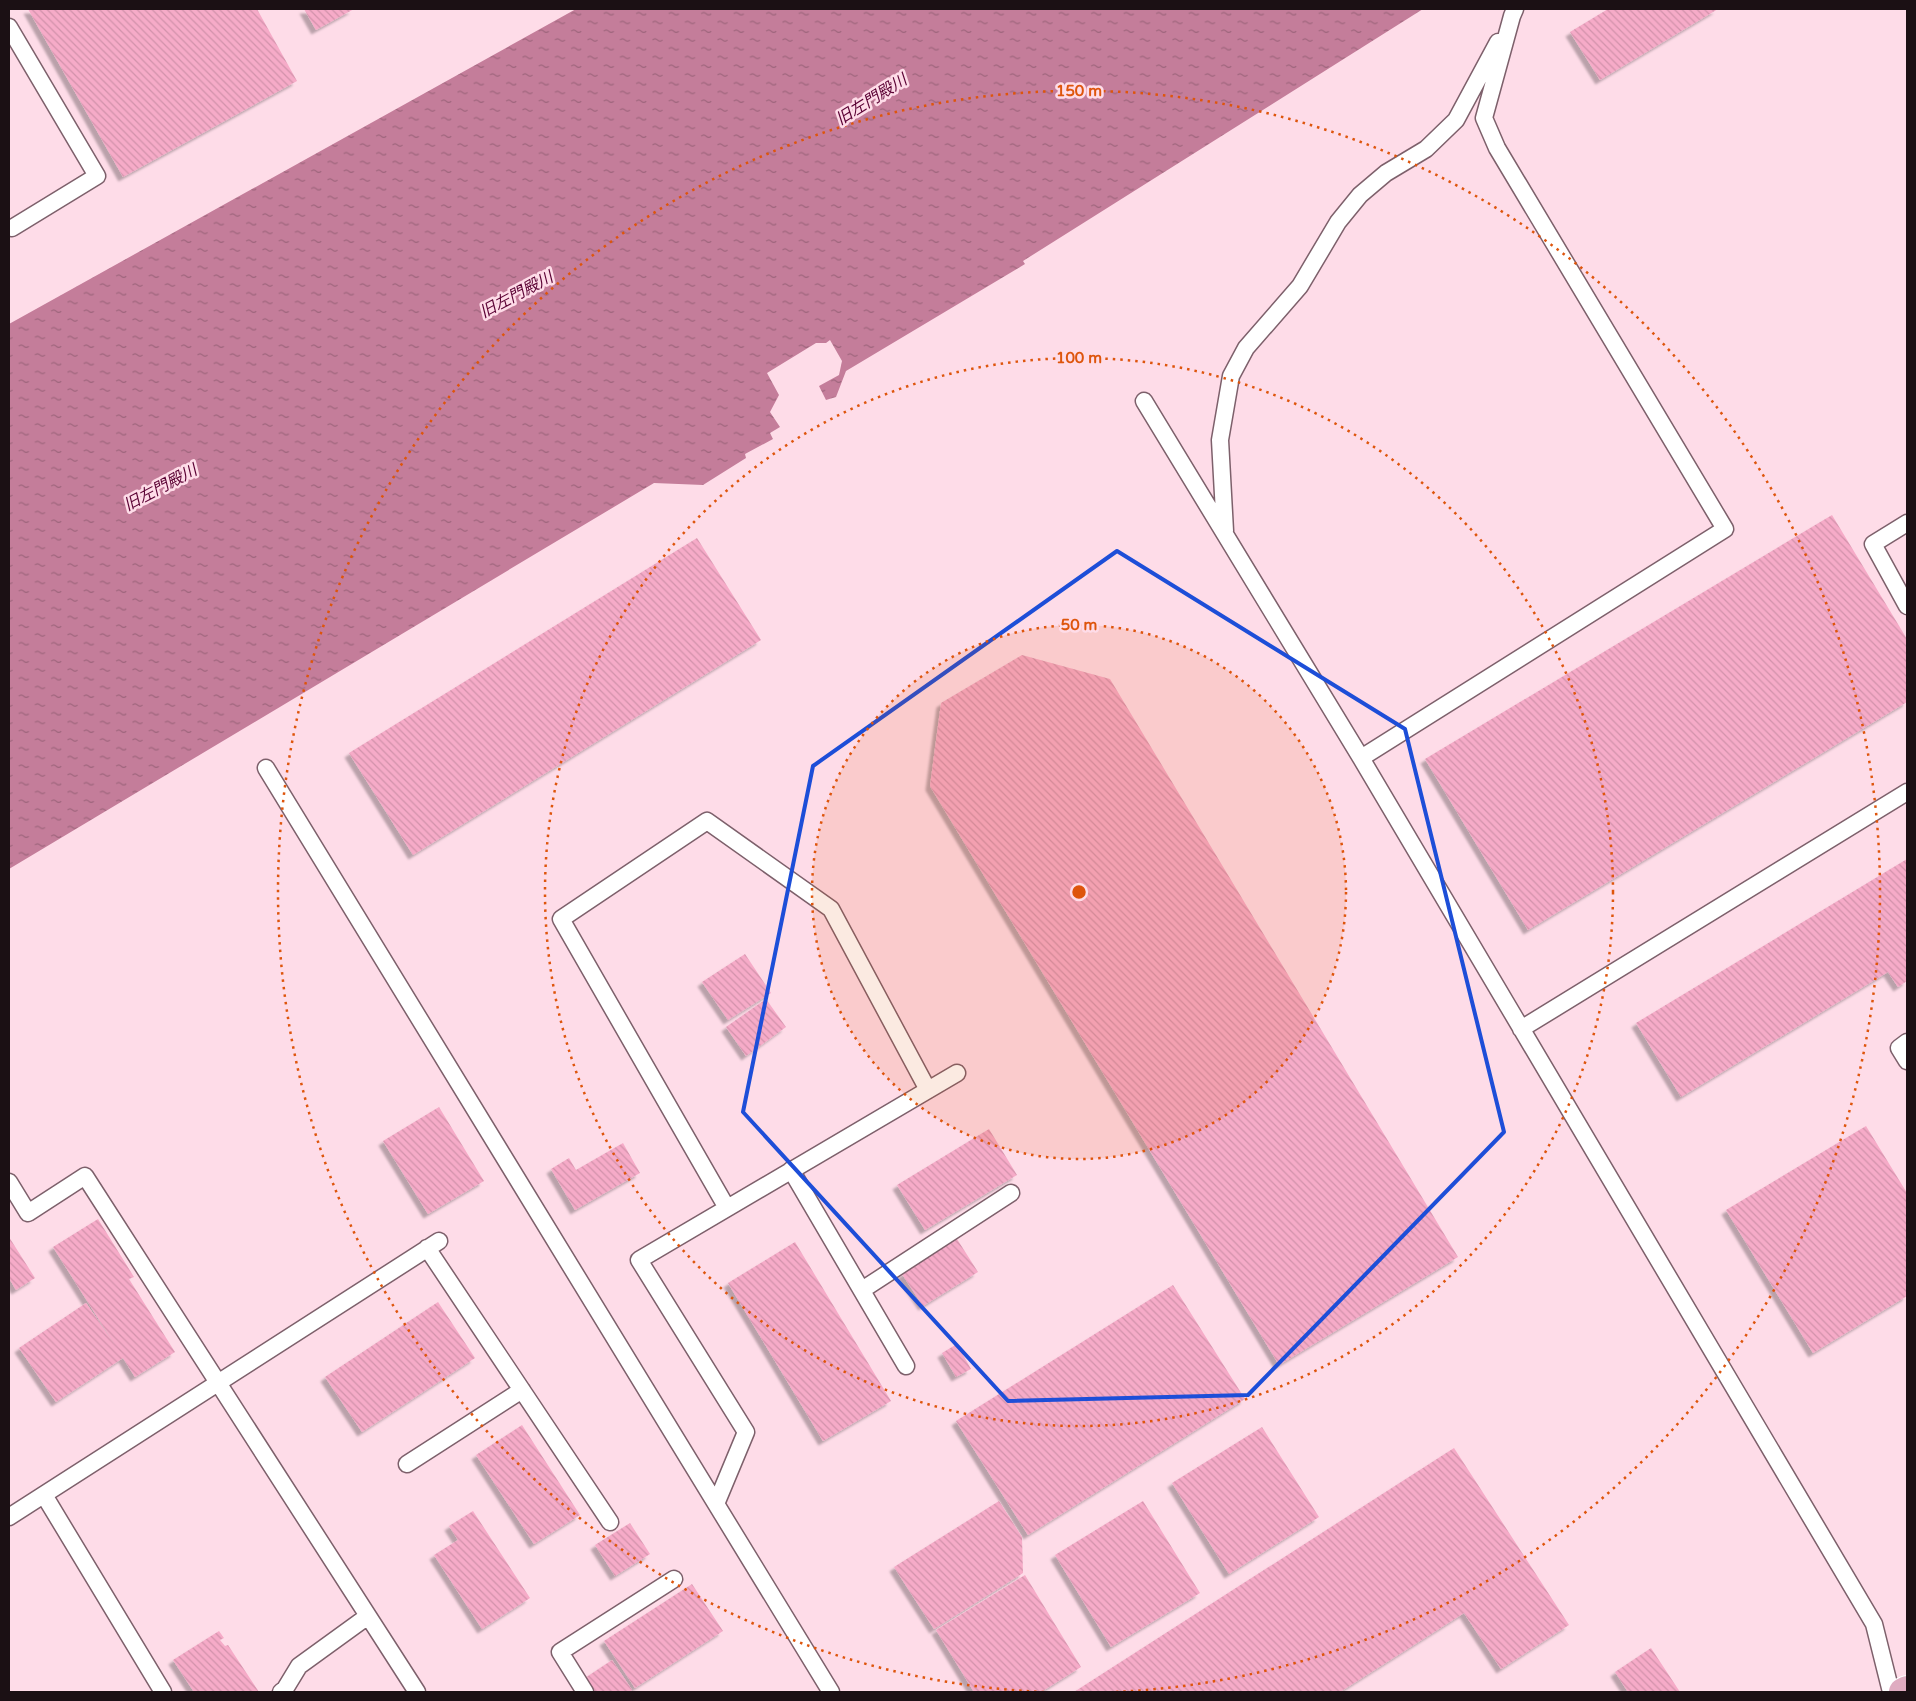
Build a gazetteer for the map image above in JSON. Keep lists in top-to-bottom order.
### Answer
{
  "water": ["旧左門殿川"],
  "rings": ["150 m", "100 m", "50 m"]
}
